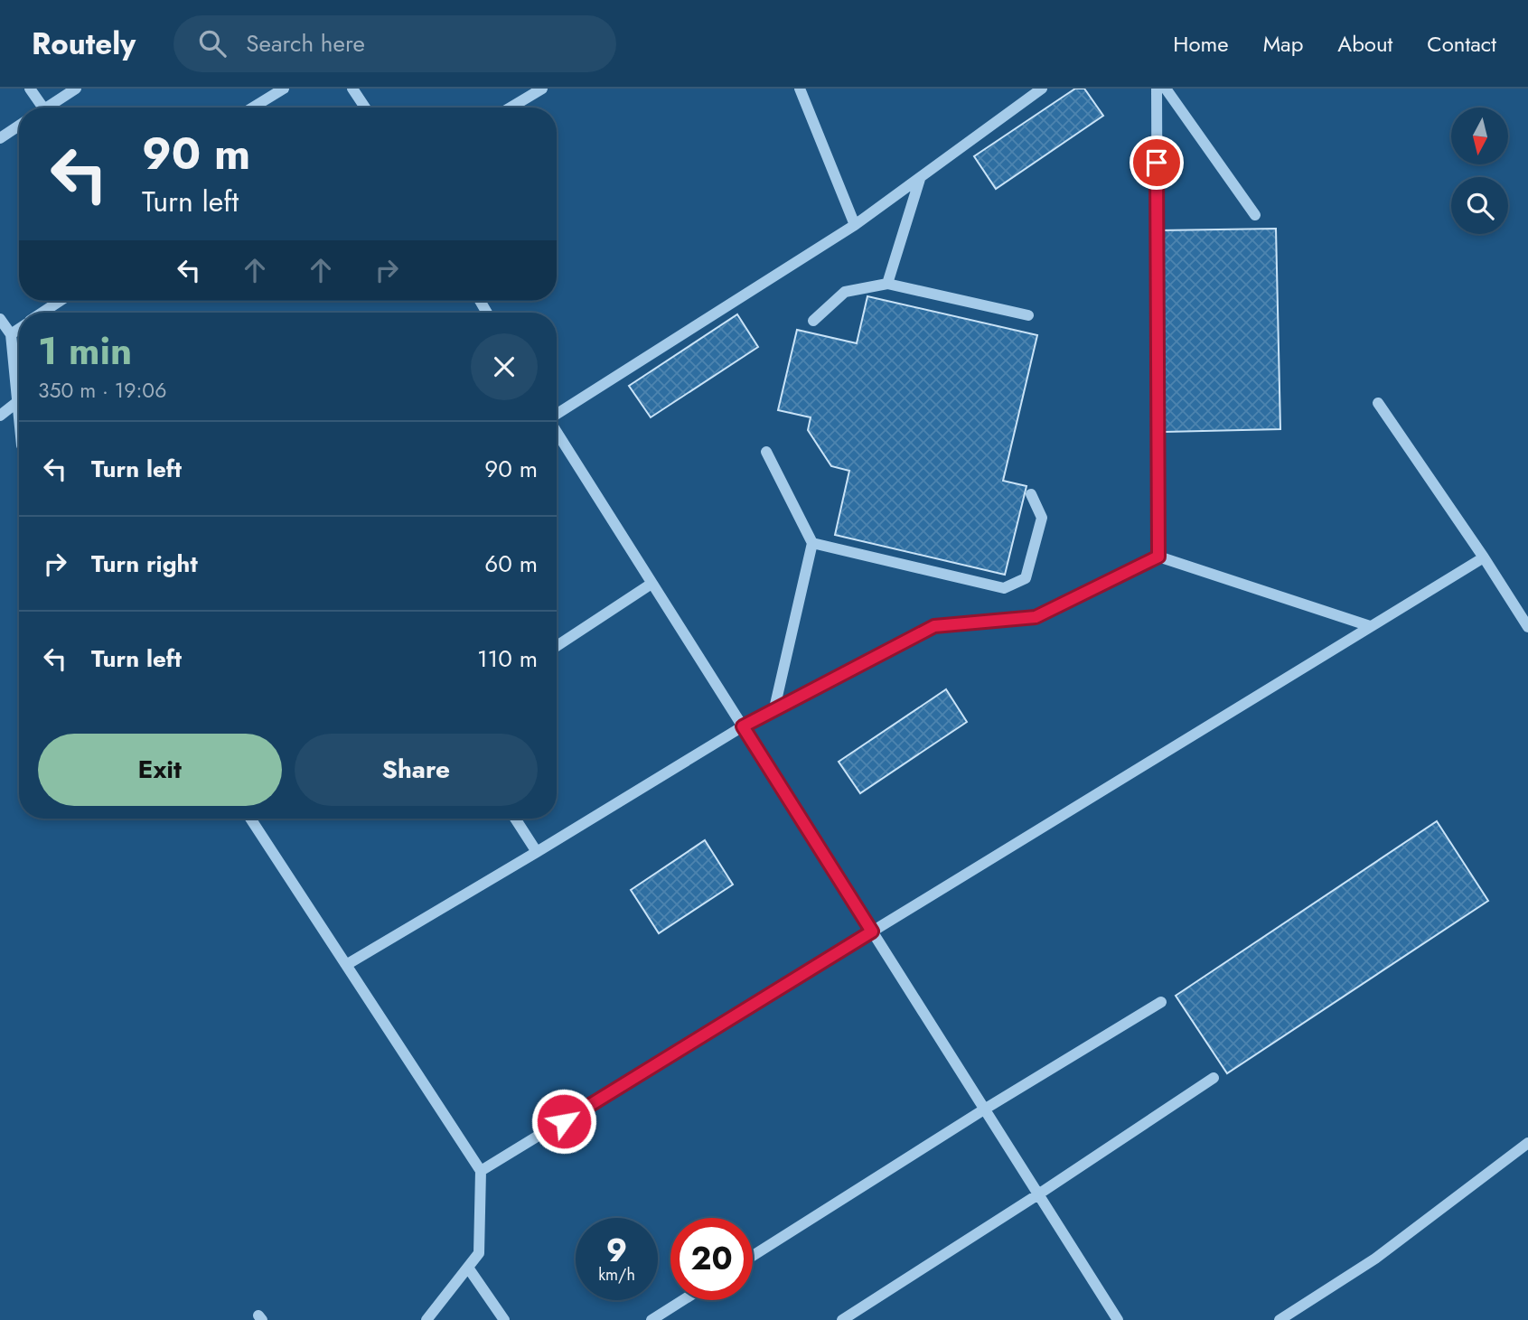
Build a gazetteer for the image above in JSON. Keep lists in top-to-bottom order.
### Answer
{
  "north": "bottom",
  "page": {
    "header": "Routely",
    "search": "Search here",
    "nav": [
      "Home",
      "Map",
      "About",
      "Contact"
    ],
    "turn": ["90 m", "Turn left"],
    "heading": ["1 min", "350 m · 19:06"],
    "list": [
      {
        "name": "Turn left",
        "value": "90 m"
      },
      {
        "name": "Turn right",
        "value": "60 m"
      },
      {
        "name": "Turn left",
        "value": "110 m"
      }
    ],
    "buttons": ["Exit", "Share"],
    "speed": "9 km/h",
    "limit": "20"
  }
}
